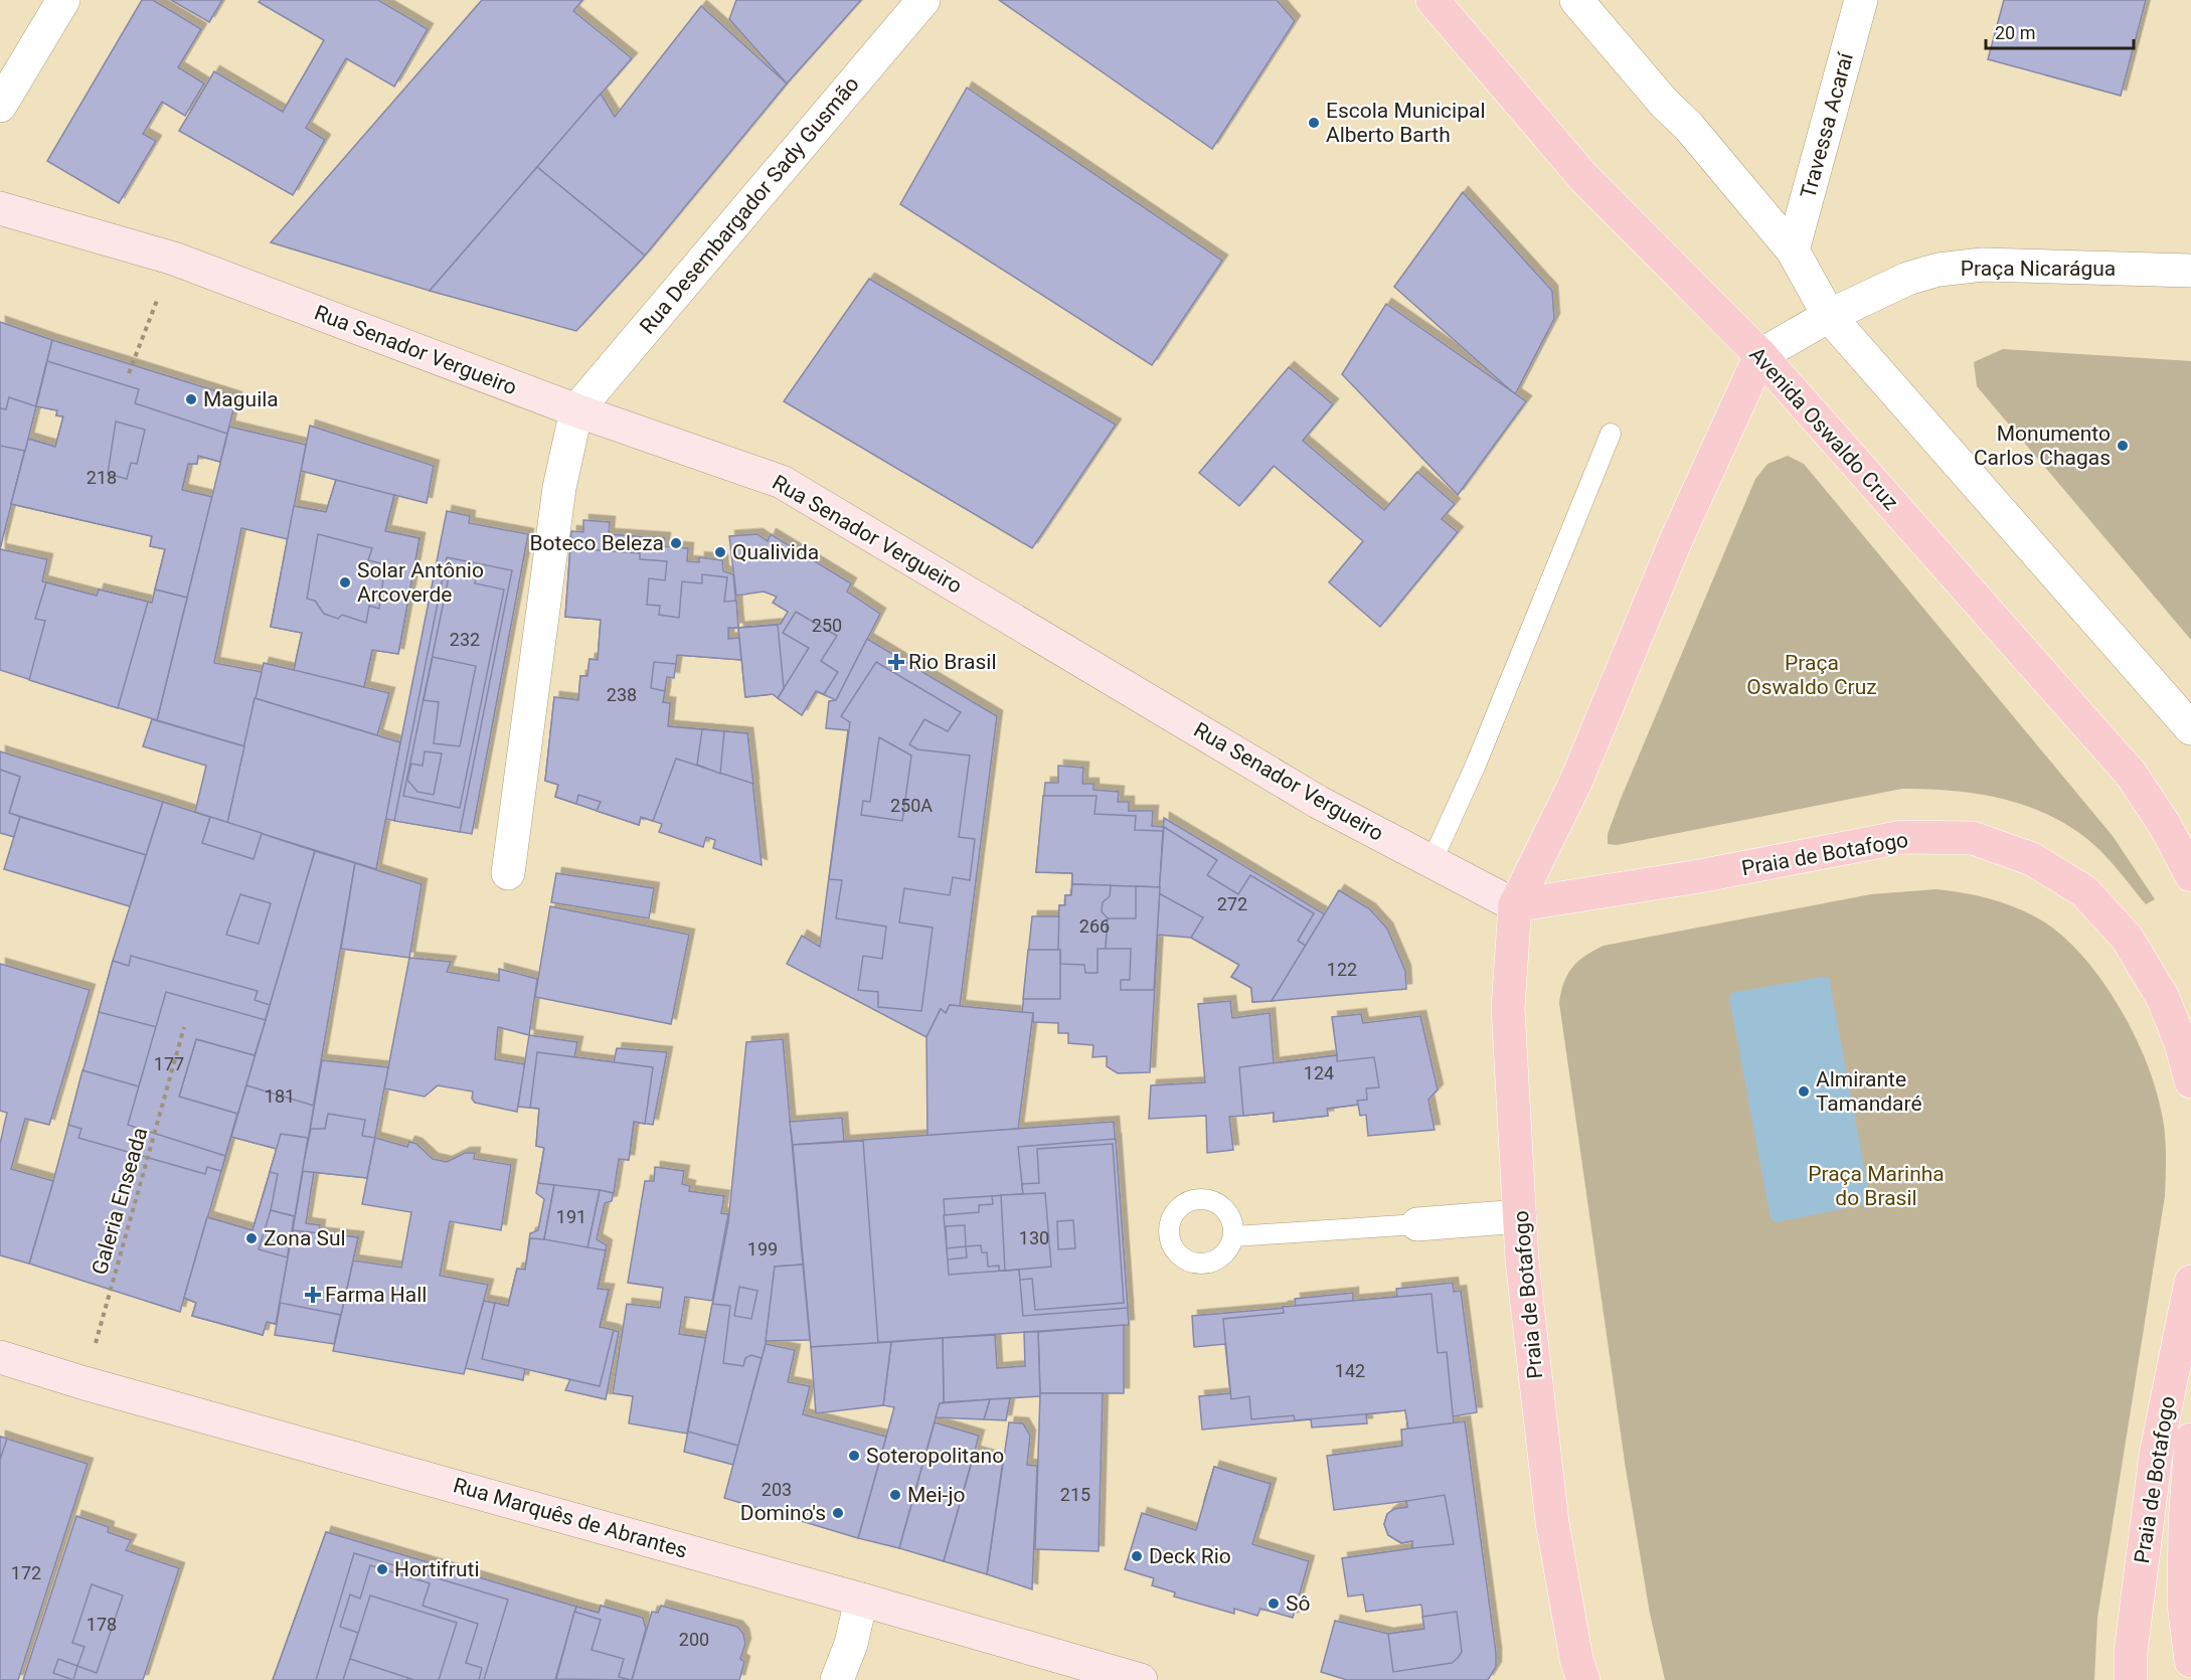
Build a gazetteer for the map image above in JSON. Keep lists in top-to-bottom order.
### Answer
{
  "streets": {
    "main road": ["Avenida Oswaldo Cruz", "Praia de Botafogo"],
    "street": [
      "Travessa Acaraí",
      "Rua Desembargador Sady Gusmão",
      "Praça Nicarágua",
      "Rua Senador Vergueiro",
      "Rua Marquês de Abrantes"
    ],
    "path": ["Galeria Enseada"]
  },
  "crossings": [
    ["Rua Desembargador Sady Gusmão", "Rua Senador Vergueiro"],
    ["Praça Nicarágua", "Avenida Oswaldo Cruz"],
    ["Praça Nicarágua", "Praia de Botafogo"],
    ["Rua Senador Vergueiro", "Praia de Botafogo"],
    ["Avenida Oswaldo Cruz", "Praia de Botafogo"],
    ["Galeria Enseada", "Rua Marquês de Abrantes"]
  ],
  "parks": ["Praça Oswaldo Cruz", "Praça Marinha do Brasil"],
  "places": {
    "other": [
      "Escola Municipal Alberto Barth",
      "Maguila",
      "Monumento Carlos Chagas",
      "Boteco Beleza",
      "Qualivida",
      "Solar Antônio Arcoverde",
      "Almirante Tamandaré",
      "Zona Sul",
      "Soteropolitano",
      "Mei-jo",
      "Domino's",
      "Deck Rio",
      "Hortifruti",
      "Sô"
    ],
    "health": ["Rio Brasil", "Farma Hall"]
  },
  "house_numbers": [
    "218",
    "250",
    "232",
    "238",
    "250A",
    "272",
    "266",
    "122",
    "177",
    "124",
    "181",
    "191",
    "130",
    "199",
    "142",
    "203",
    "215",
    "172",
    "178",
    "200"
  ],
  "scale_bar": "20 m"
}
